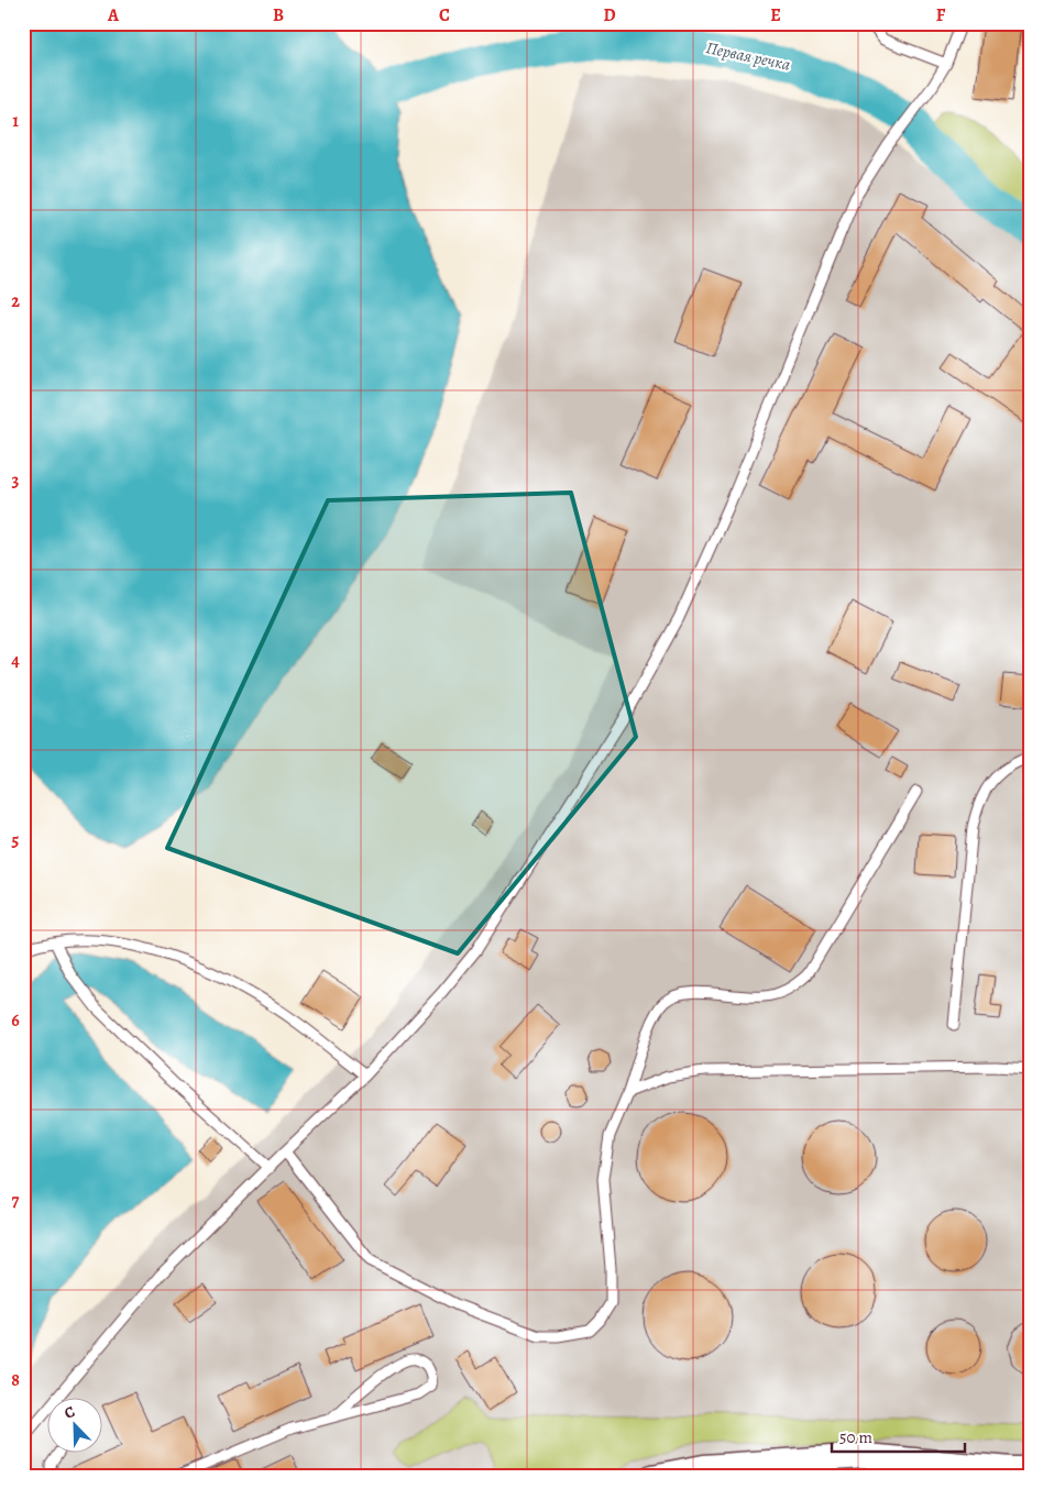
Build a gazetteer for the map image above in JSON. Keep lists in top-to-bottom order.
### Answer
{
  "water": ["Первая речка"],
  "scale_bar": "50 m",
  "north": "top left",
  "grid": {
    "columns": [
      "A",
      "B",
      "C",
      "D",
      "E",
      "F"
    ],
    "rows": [
      "1",
      "2",
      "3",
      "4",
      "5",
      "6",
      "7",
      "8"
    ]
  }
}
